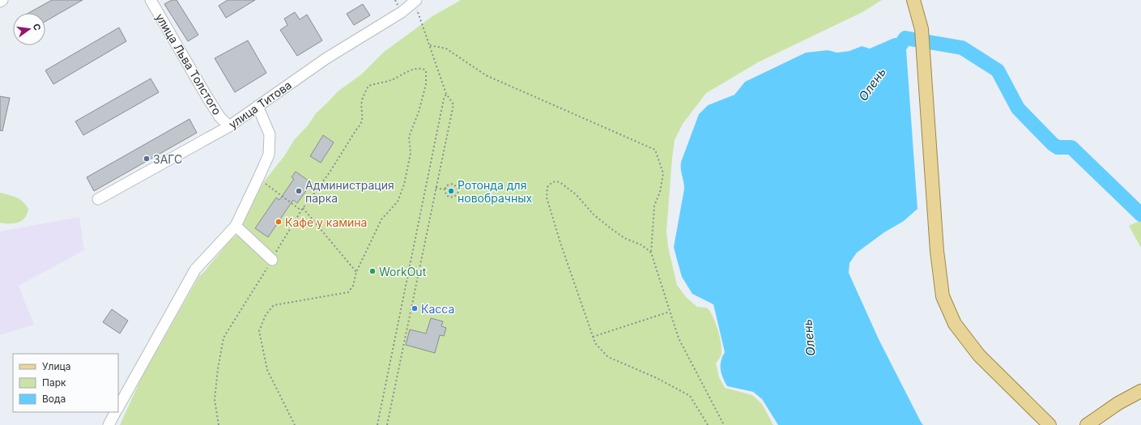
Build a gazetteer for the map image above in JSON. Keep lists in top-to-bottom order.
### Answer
{
  "streets": {
    "street": ["улица Льва Толстого", "улица Титова"]
  },
  "crossings": [
    ["улица Льва Толстого", "улица Титова"]
  ],
  "water": ["Олень"],
  "places": [
    "ЗАГС",
    "Администрация парка",
    "Ротонда для новобрачных",
    "Кафе у камина",
    "WorkOut",
    "Касса"
  ],
  "legend": ["Улица", "Парк", "Вода"],
  "north": "right"
}
